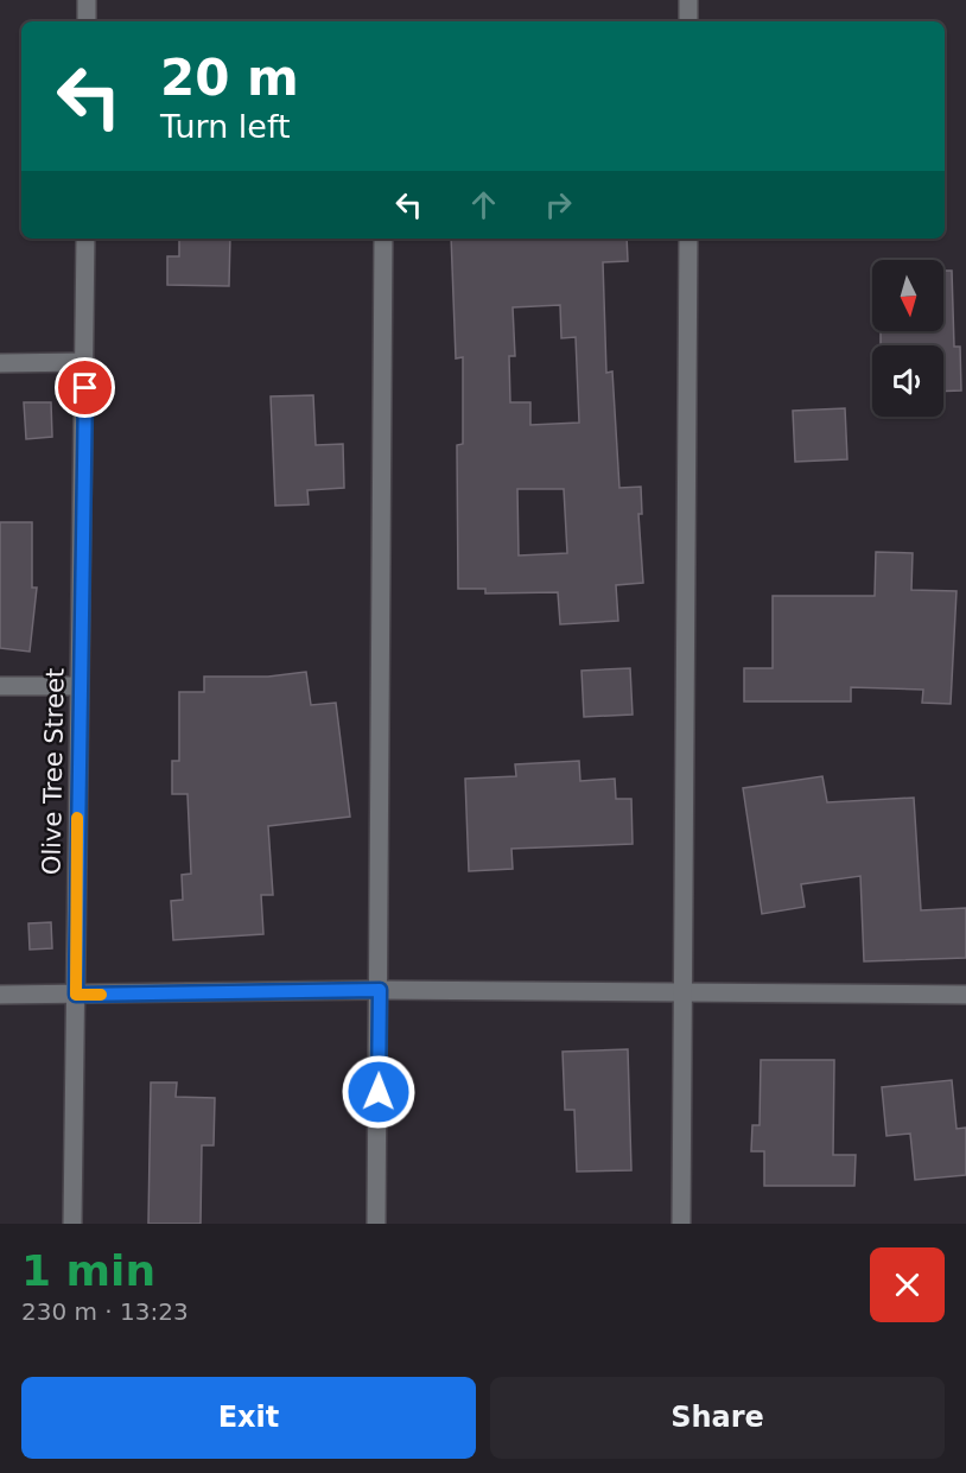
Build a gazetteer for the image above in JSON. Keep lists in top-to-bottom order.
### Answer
{
  "streets": {
    "street": ["Olive Tree Street"]
  },
  "north": "bottom",
  "page": {
    "turn": ["20 m", "Turn left"],
    "heading": ["1 min", "230 m · 13:23"],
    "buttons": ["Exit", "Share"]
  }
}
